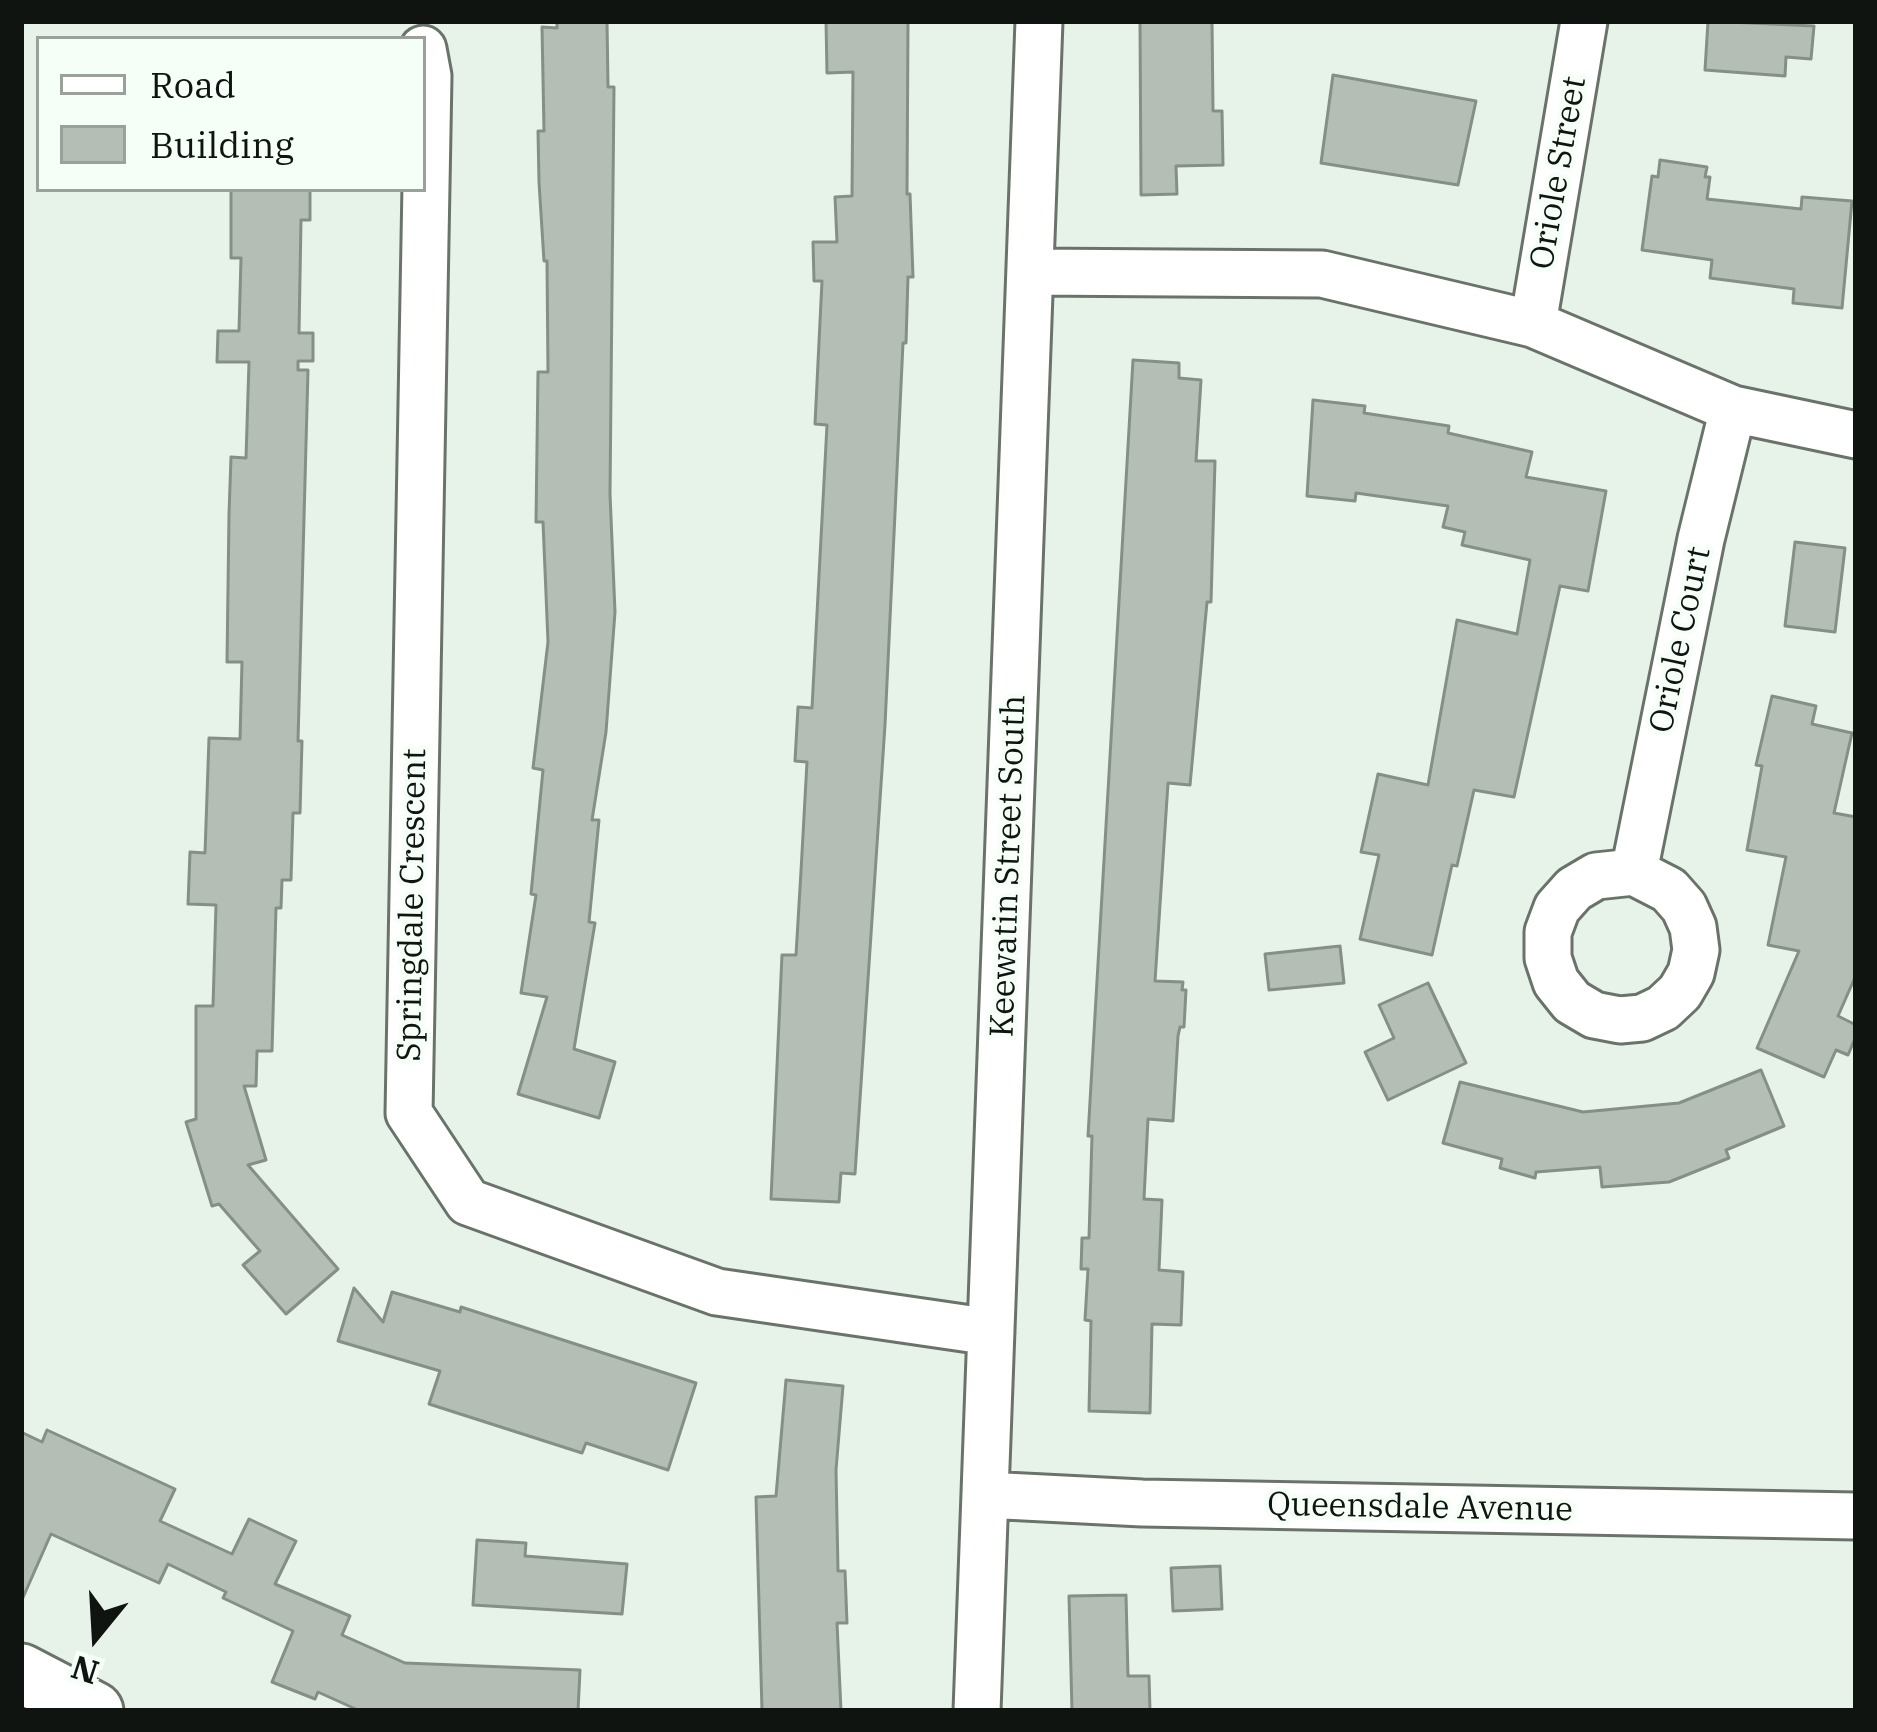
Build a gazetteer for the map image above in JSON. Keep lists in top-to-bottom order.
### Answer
{
  "streets": {
    "street": [
      "Oriole Street",
      "Oriole Court",
      "Keewatin Street South",
      "Springdale Crescent",
      "Queensdale Avenue"
    ]
  },
  "crossings": [
    ["Keewatin Street South", "Springdale Crescent"],
    ["Keewatin Street South", "Queensdale Avenue"]
  ],
  "legend": ["Road", "Building"],
  "north": "bottom"
}
